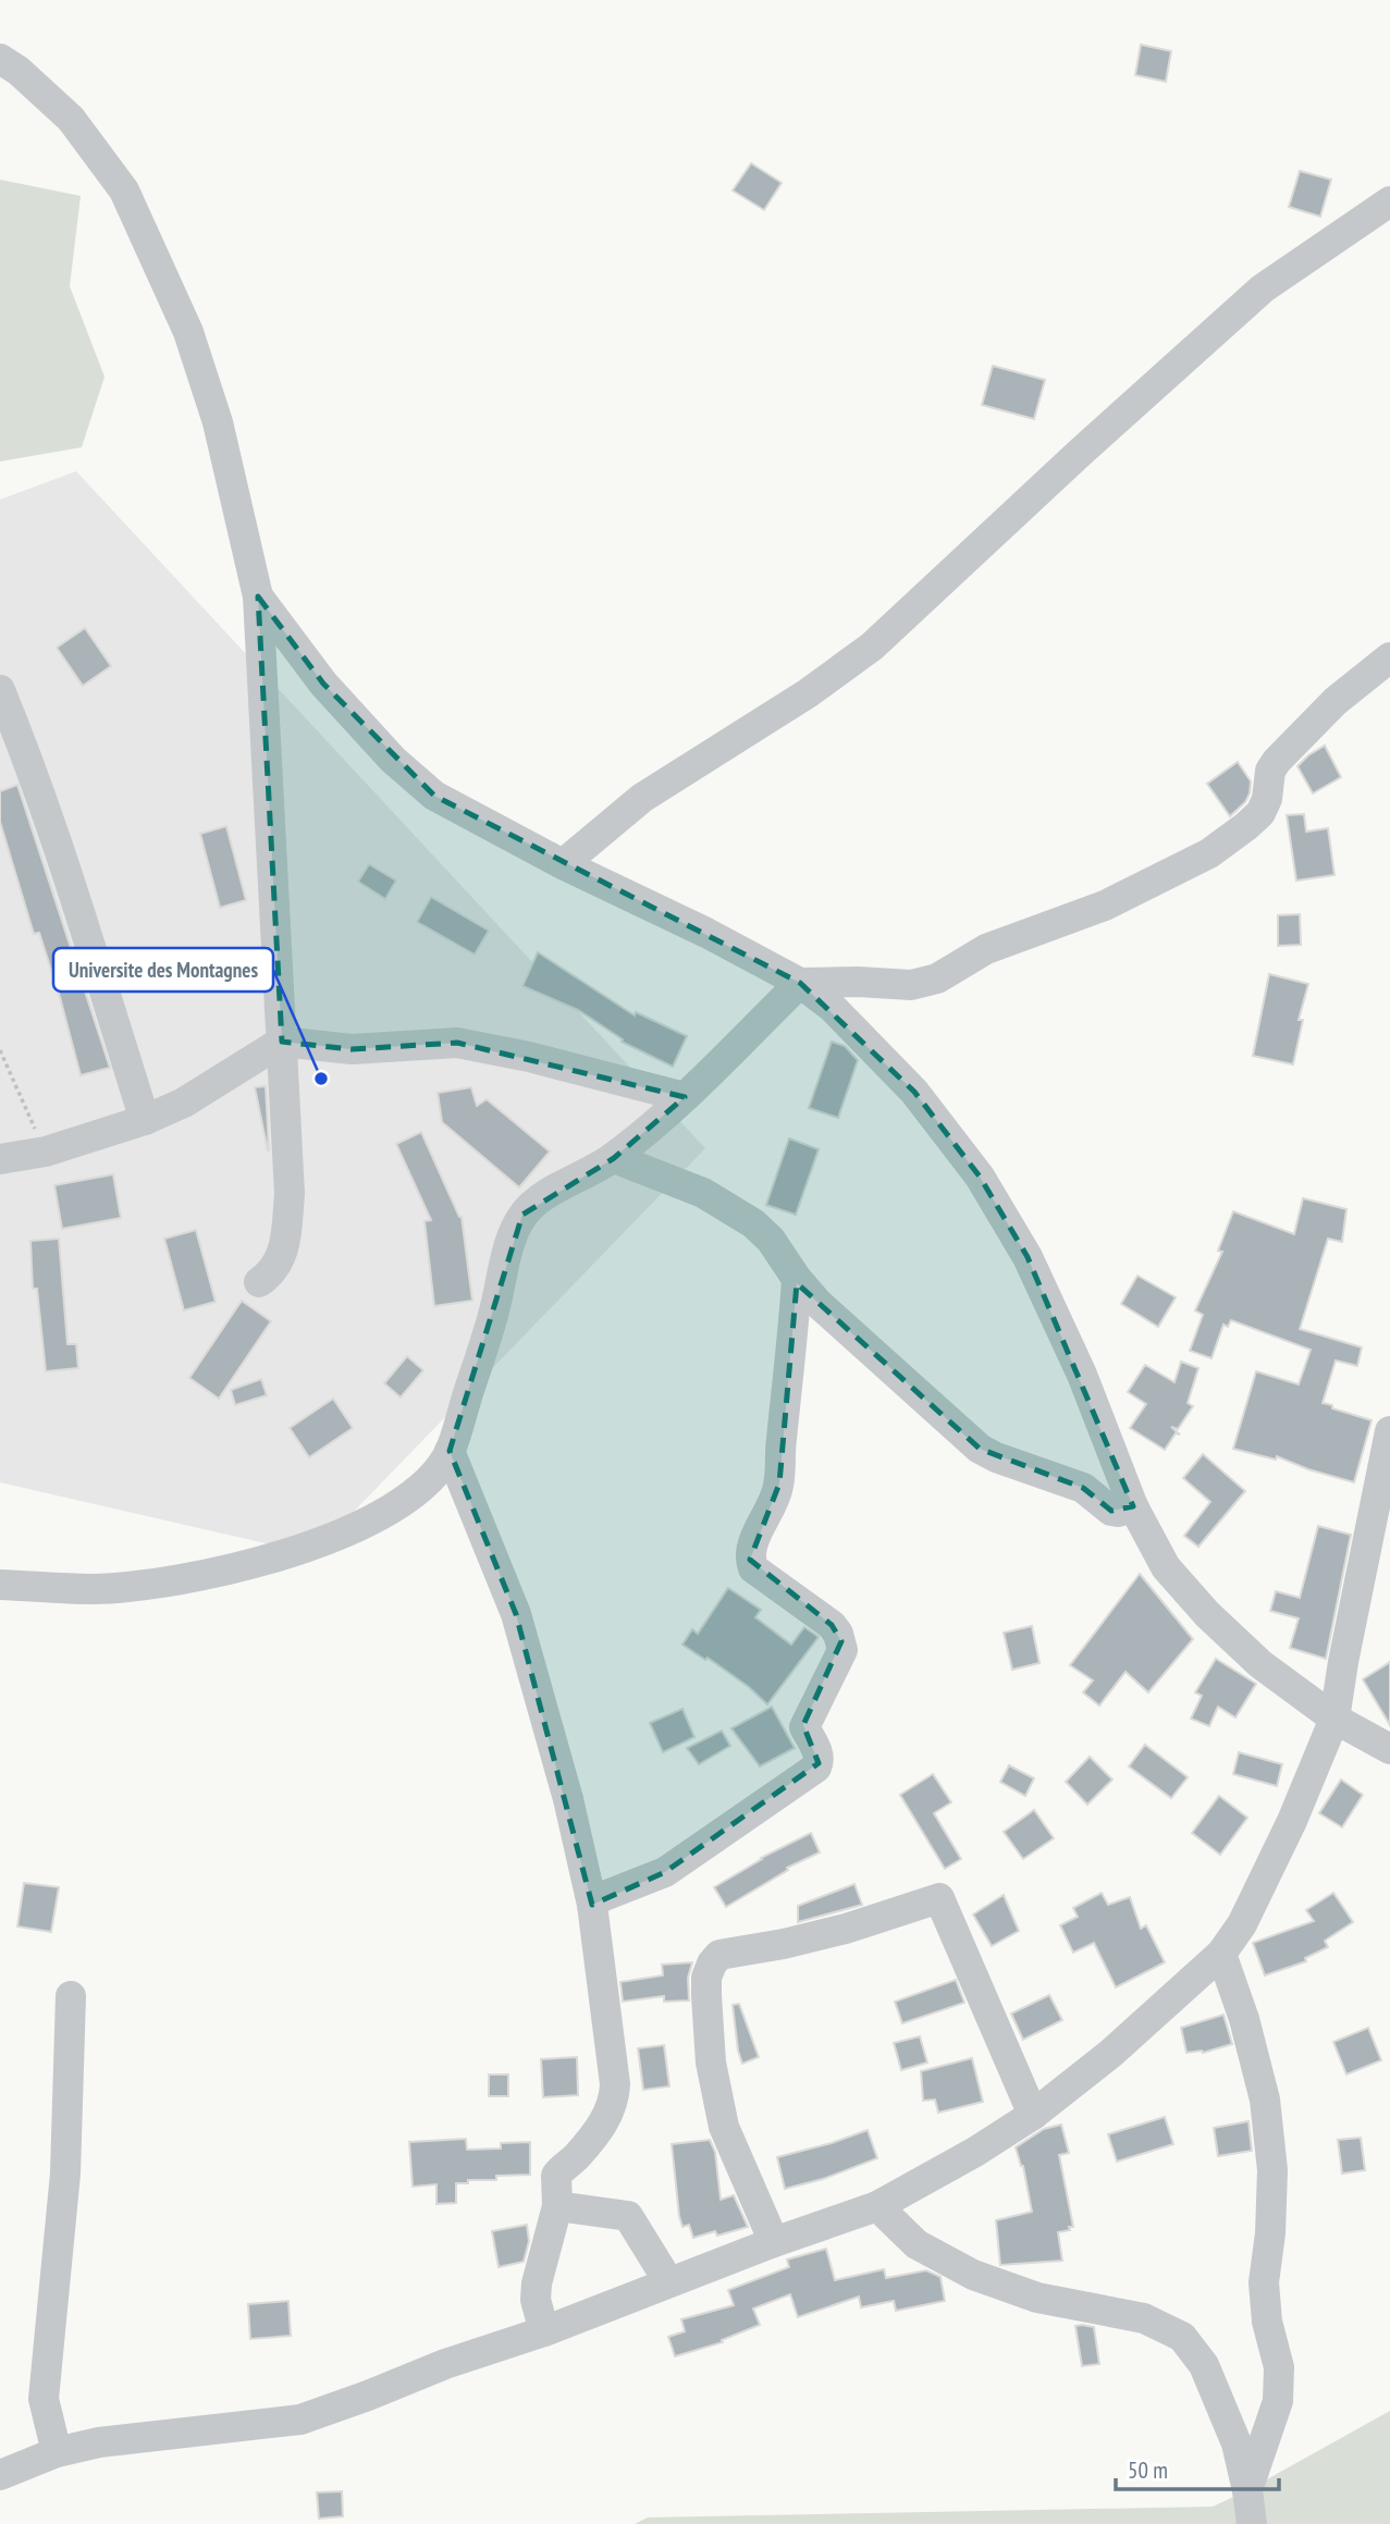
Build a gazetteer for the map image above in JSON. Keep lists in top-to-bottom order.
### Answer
{
  "places": ["Universite des Montagnes"],
  "scale_bar": "50 m"
}
